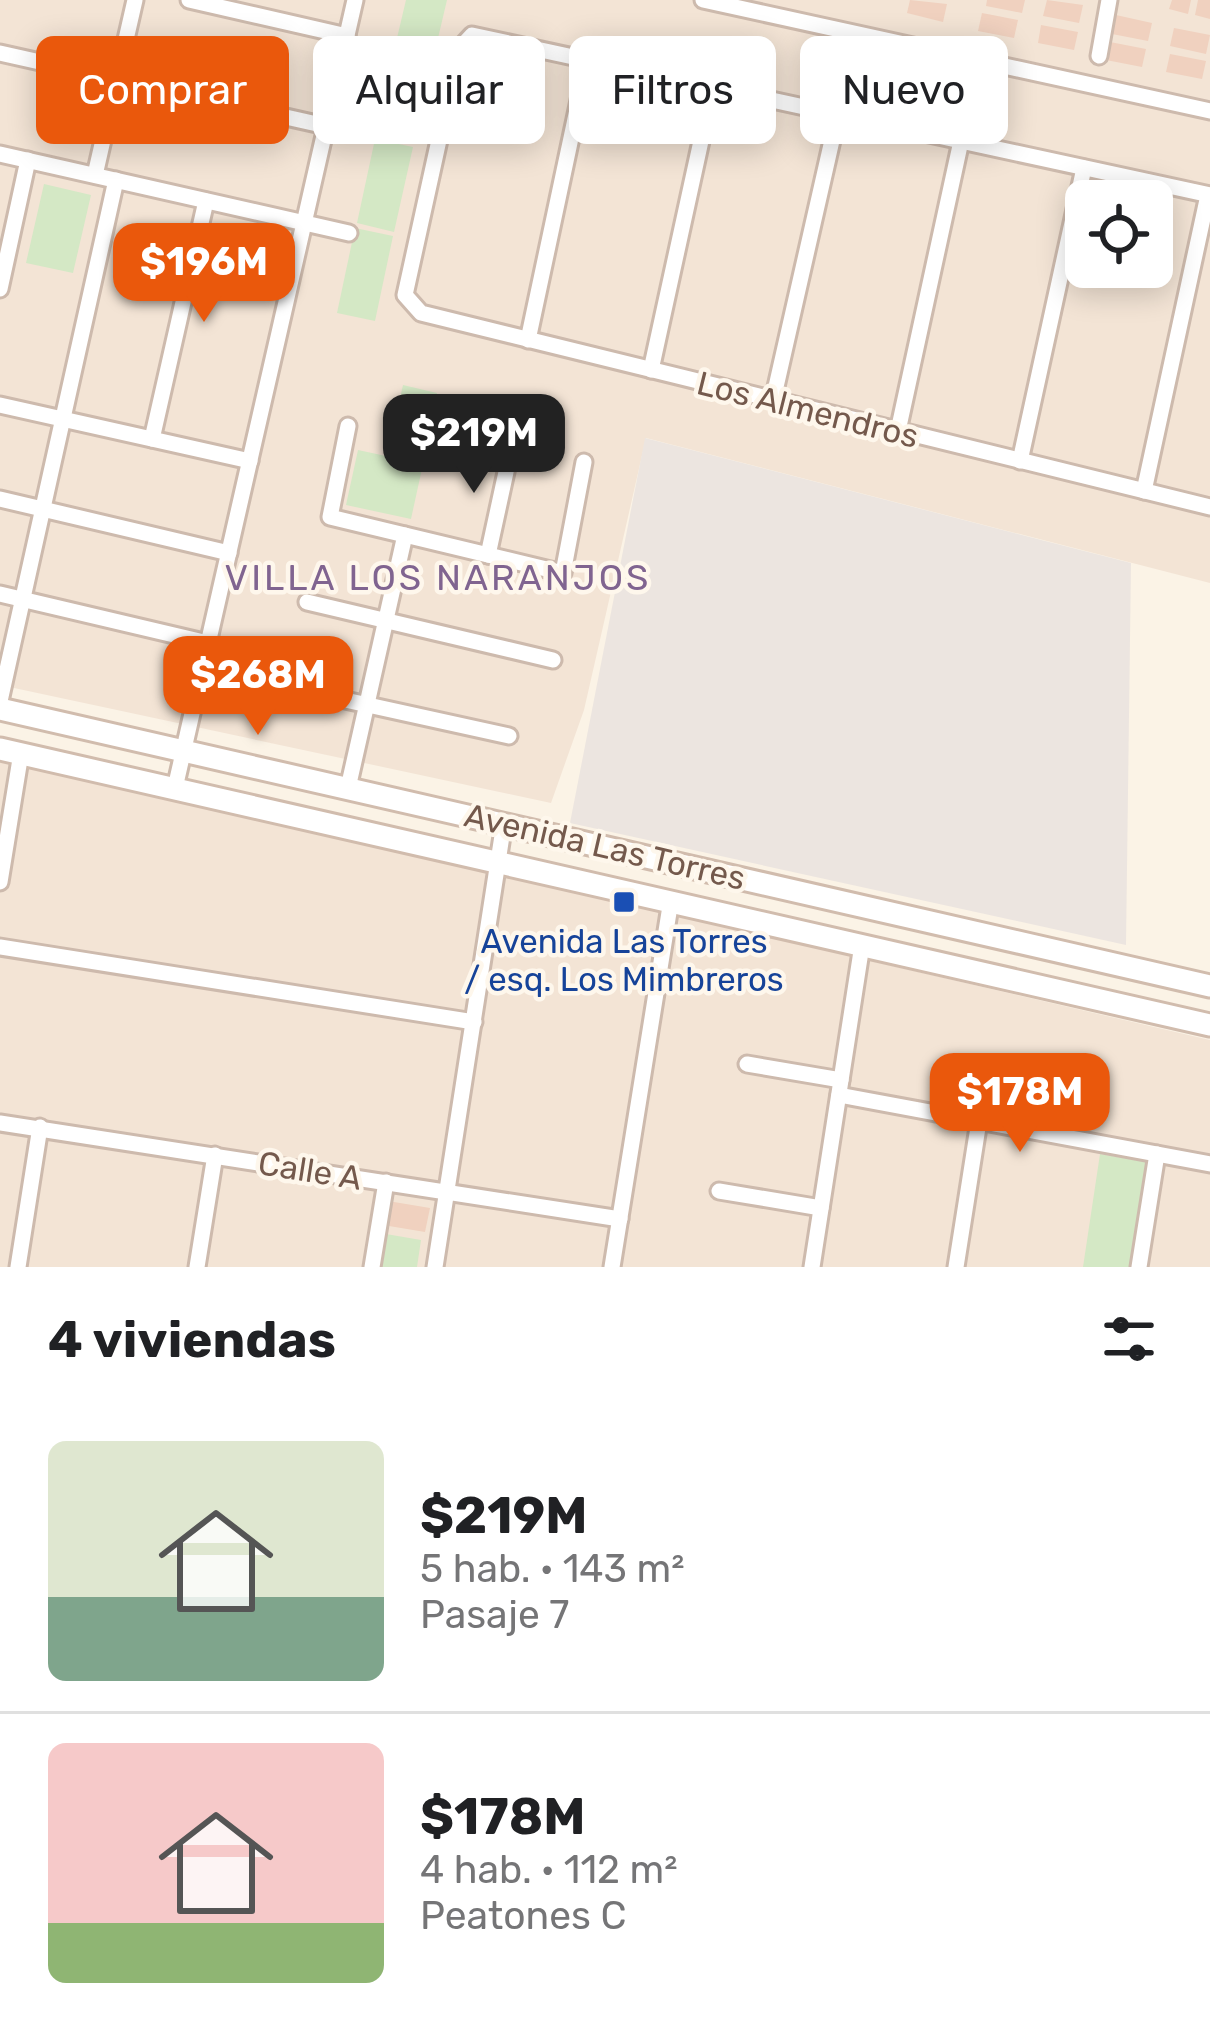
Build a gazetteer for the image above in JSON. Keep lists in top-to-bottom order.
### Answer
{
  "streets": {
    "main road": ["Avenida Las Torres"],
    "street": ["Los Almendros", "Calle A"]
  },
  "districts": ["VILLA LOS NARANJOS"],
  "places": {
    "transit": ["Avenida Las Torres / esq. Los Mimbreros"]
  },
  "page": {
    "chip": [
      "Comprar",
      "Alquilar",
      "Filtros",
      "Nuevo"
    ],
    "price": [
      "$196M",
      "$219M",
      "$268M",
      "$178M"
    ],
    "heading": "4 viviendas",
    "list": [
      {
        "name": "$219M",
        "note": "5 hab. · 143 m² · Pasaje 7"
      },
      {
        "name": "$178M",
        "note": "4 hab. · 112 m² · Peatones C"
      }
    ]
  }
}
